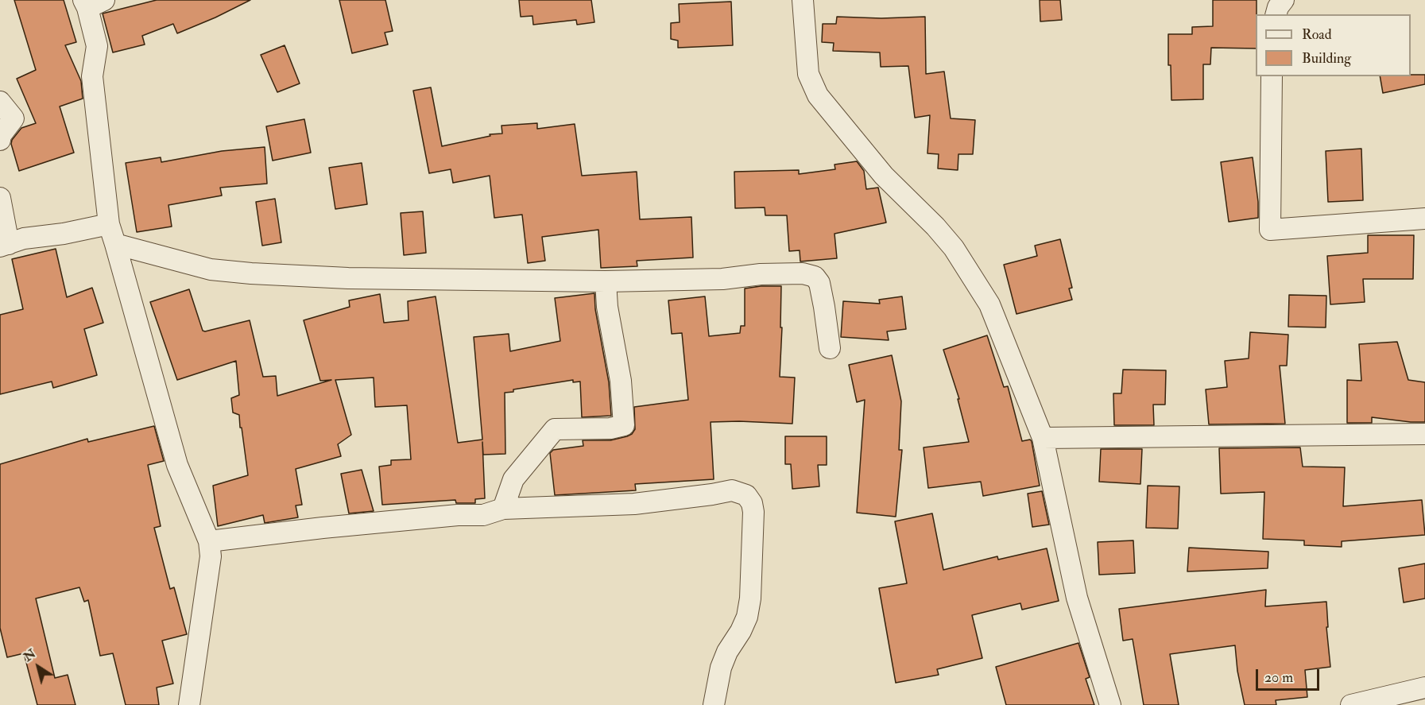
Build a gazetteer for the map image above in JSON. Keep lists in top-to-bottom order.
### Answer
{
  "legend": ["Road", "Building"],
  "scale_bar": "20 m",
  "north": "top left"
}
